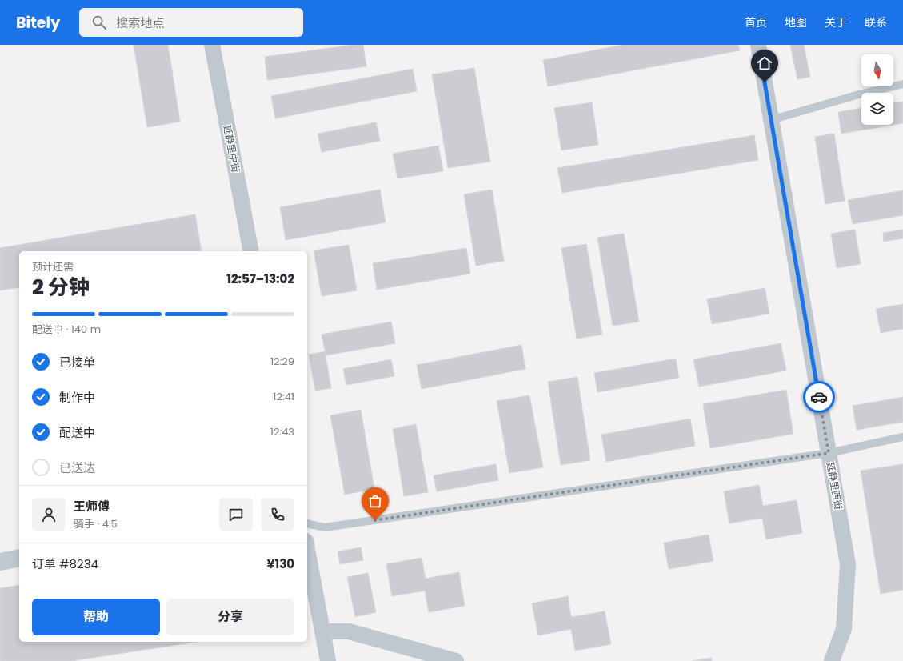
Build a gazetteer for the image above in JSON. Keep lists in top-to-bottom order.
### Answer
{
  "streets": {
    "street": ["延静里中街", "延静里西街"]
  },
  "north": "bottom",
  "page": {
    "header": "Bitely",
    "search": "搜索地点",
    "nav": [
      "首页",
      "地图",
      "关于",
      "联系"
    ],
    "heading": ["2 分钟", "预计还需", "12:57–13:02"],
    "panel": [
      "王师傅",
      "骑手 · 4.5",
      "订单 #8234",
      "¥130"
    ],
    "bar": "配送中 · 140 m",
    "list": [
      ["已接单", "12:29"],
      ["制作中", "12:41"],
      ["配送中", "12:43"],
      "已送达"
    ],
    "buttons": ["帮助", "分享"]
  }
}
